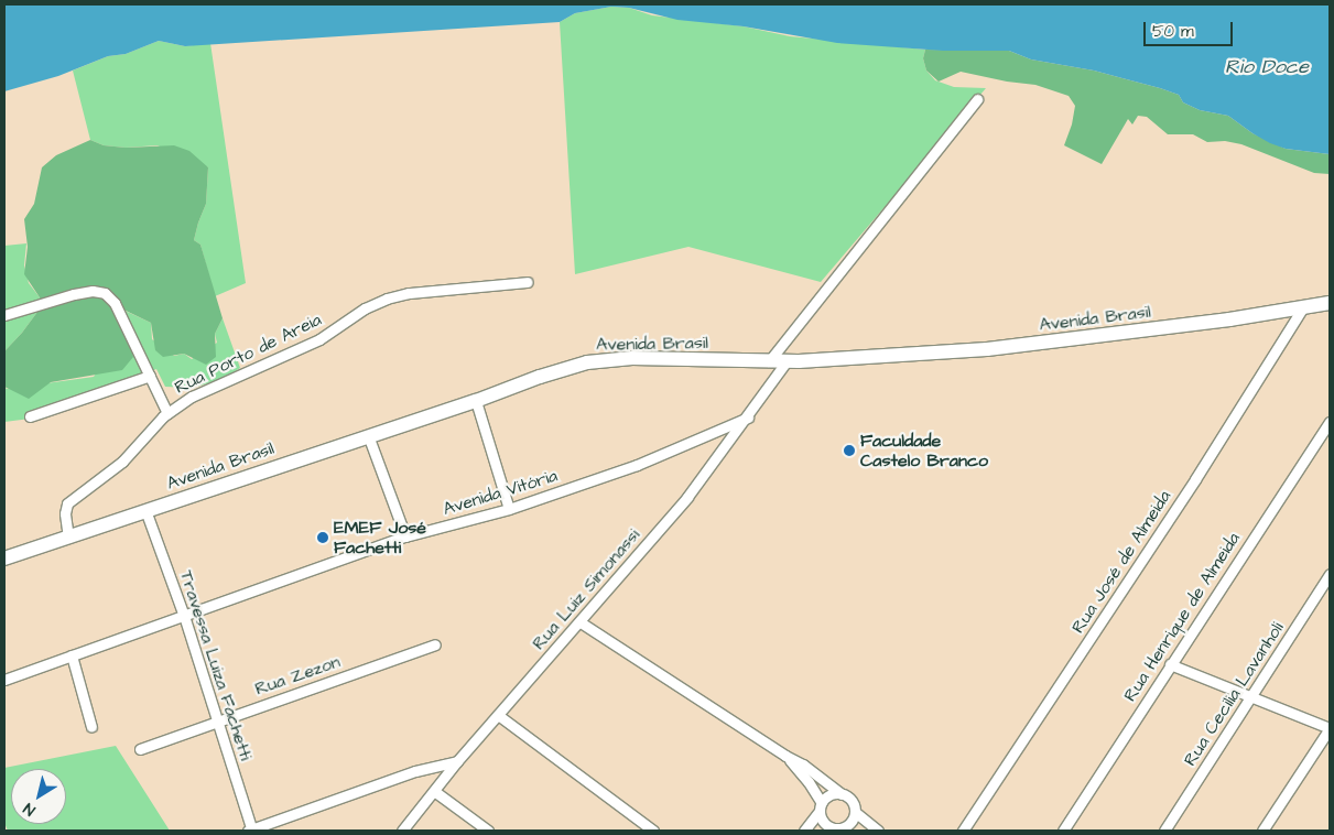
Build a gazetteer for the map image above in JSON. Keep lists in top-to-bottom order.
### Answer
{
  "streets": {
    "main road": ["Avenida Brasil"],
    "street": [
      "Rua Porto de Areia",
      "Avenida Vitória",
      "Rua José de Almeida",
      "Rua Luiz Simonassi",
      "Rua Henrique de Almeida",
      "Travessa Luiza Fachetti",
      "Rua Zezon",
      "Rua Cecilia Lavanholi"
    ]
  },
  "crossings": [
    ["Avenida Brasil", "Rua Porto de Areia"],
    ["Avenida Brasil", "Rua José de Almeida"],
    ["Avenida Brasil", "Rua Luiz Simonassi"],
    ["Avenida Brasil", "Travessa Luiza Fachetti"],
    ["Avenida Vitória", "Rua Luiz Simonassi"],
    ["Avenida Vitória", "Travessa Luiza Fachetti"],
    ["Travessa Luiza Fachetti", "Rua Zezon"]
  ],
  "water": ["Rio Doce"],
  "places": ["Faculdade Castelo Branco", "EMEF José Fachetti"],
  "scale_bar": "50 m",
  "north": "bottom left"
}
